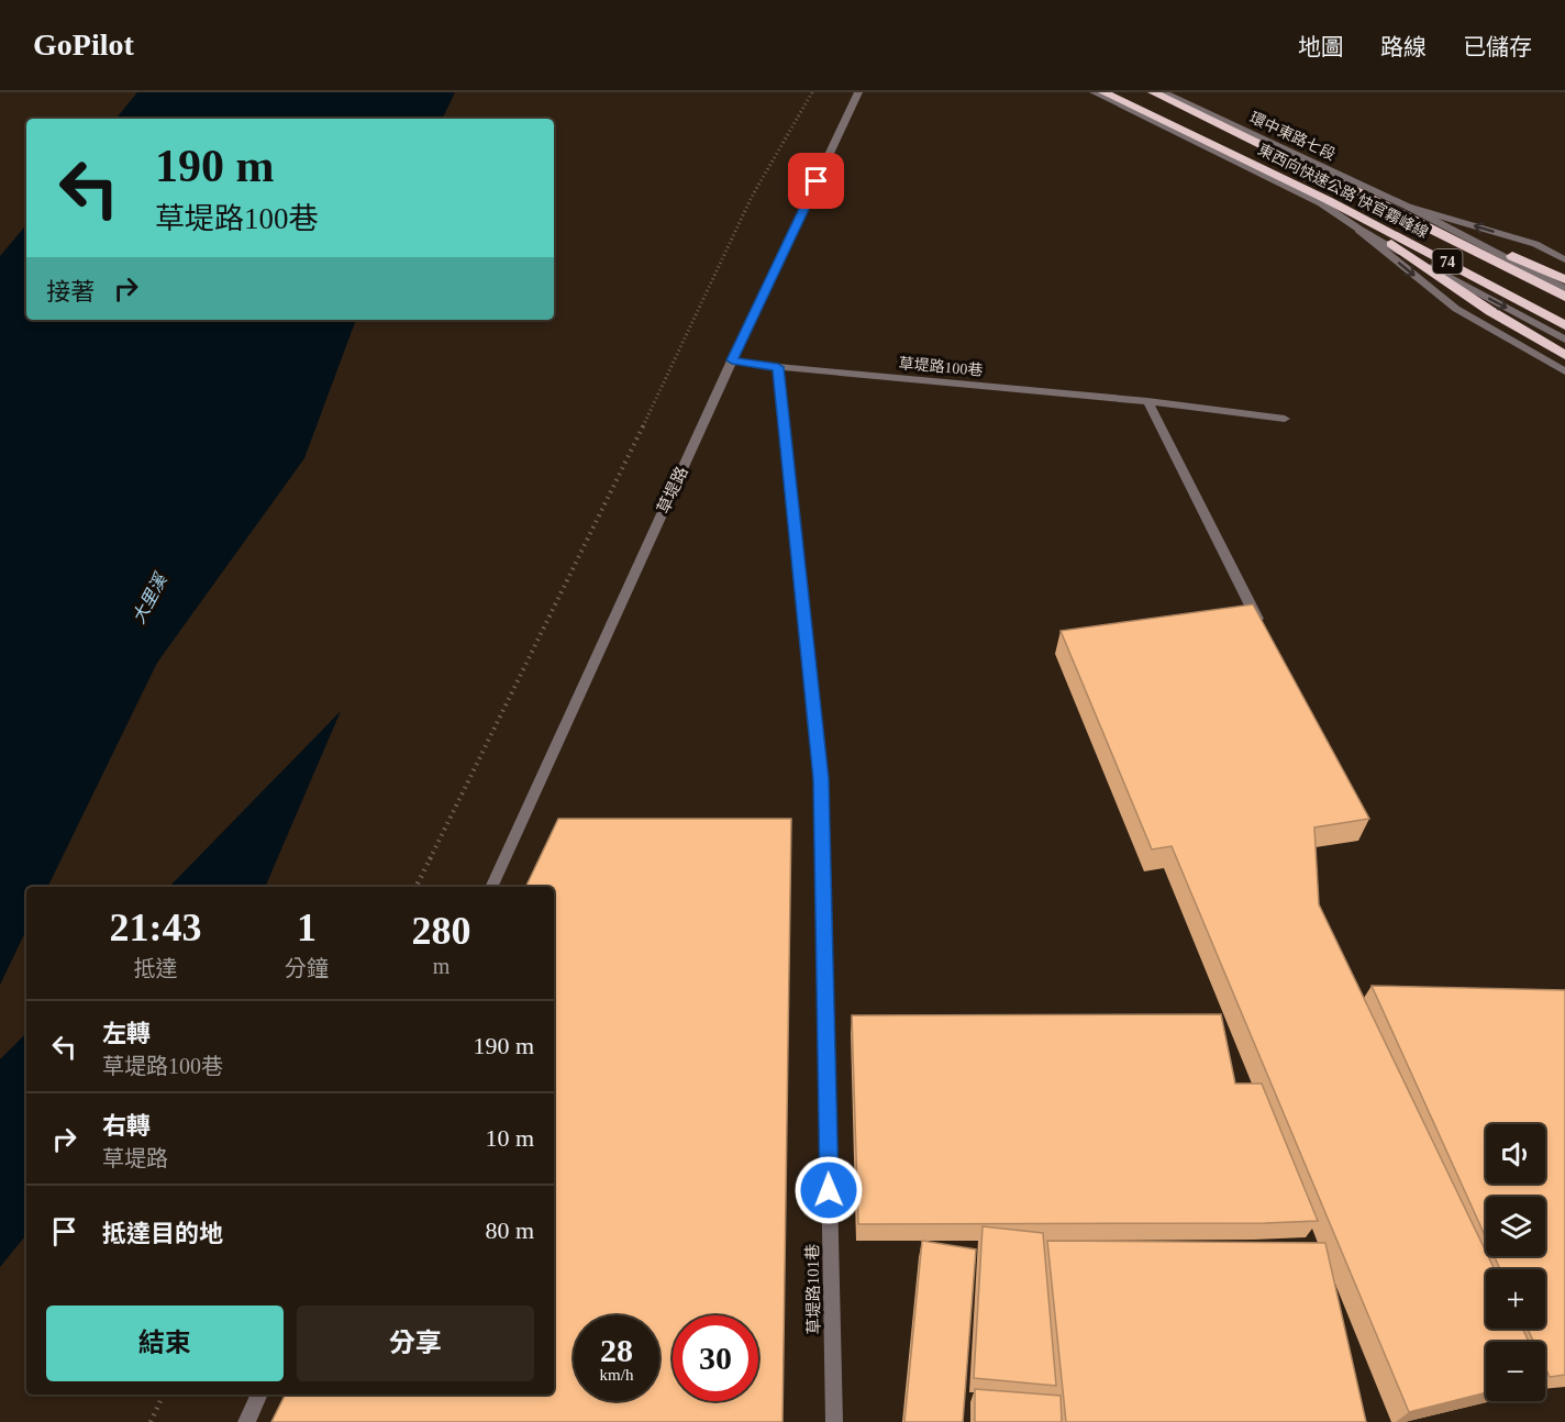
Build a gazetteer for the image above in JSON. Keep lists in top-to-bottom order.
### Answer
{
  "streets": {
    "highway": ["東西向快速公路 快官霧峰線", "74"],
    "street": [
      "環中東路七段",
      "草堤路100巷",
      "草堤路",
      "草堤路101巷"
    ]
  },
  "crossings": [
    ["草堤路100巷", "草堤路"],
    ["草堤路100巷", "草堤路101巷"]
  ],
  "water": ["大里溪"],
  "page": {
    "header": "GoPilot",
    "nav": ["地圖", "路線", "已儲存"],
    "turn": ["190 m", "草堤路100巷"],
    "then": "接著",
    "eta": [
      "21:43",
      "抵達",
      "1",
      "分鐘",
      "280",
      "m"
    ],
    "list": [
      {
        "name": "左轉",
        "note": "草堤路100巷",
        "value": "190 m"
      },
      {
        "name": "右轉",
        "note": "草堤路",
        "value": "10 m"
      },
      {
        "name": "抵達目的地",
        "value": "80 m"
      }
    ],
    "map_buttons": ["+", "−"],
    "buttons": ["結束", "分享"],
    "speed": "28 km/h",
    "limit": "30"
  }
}
